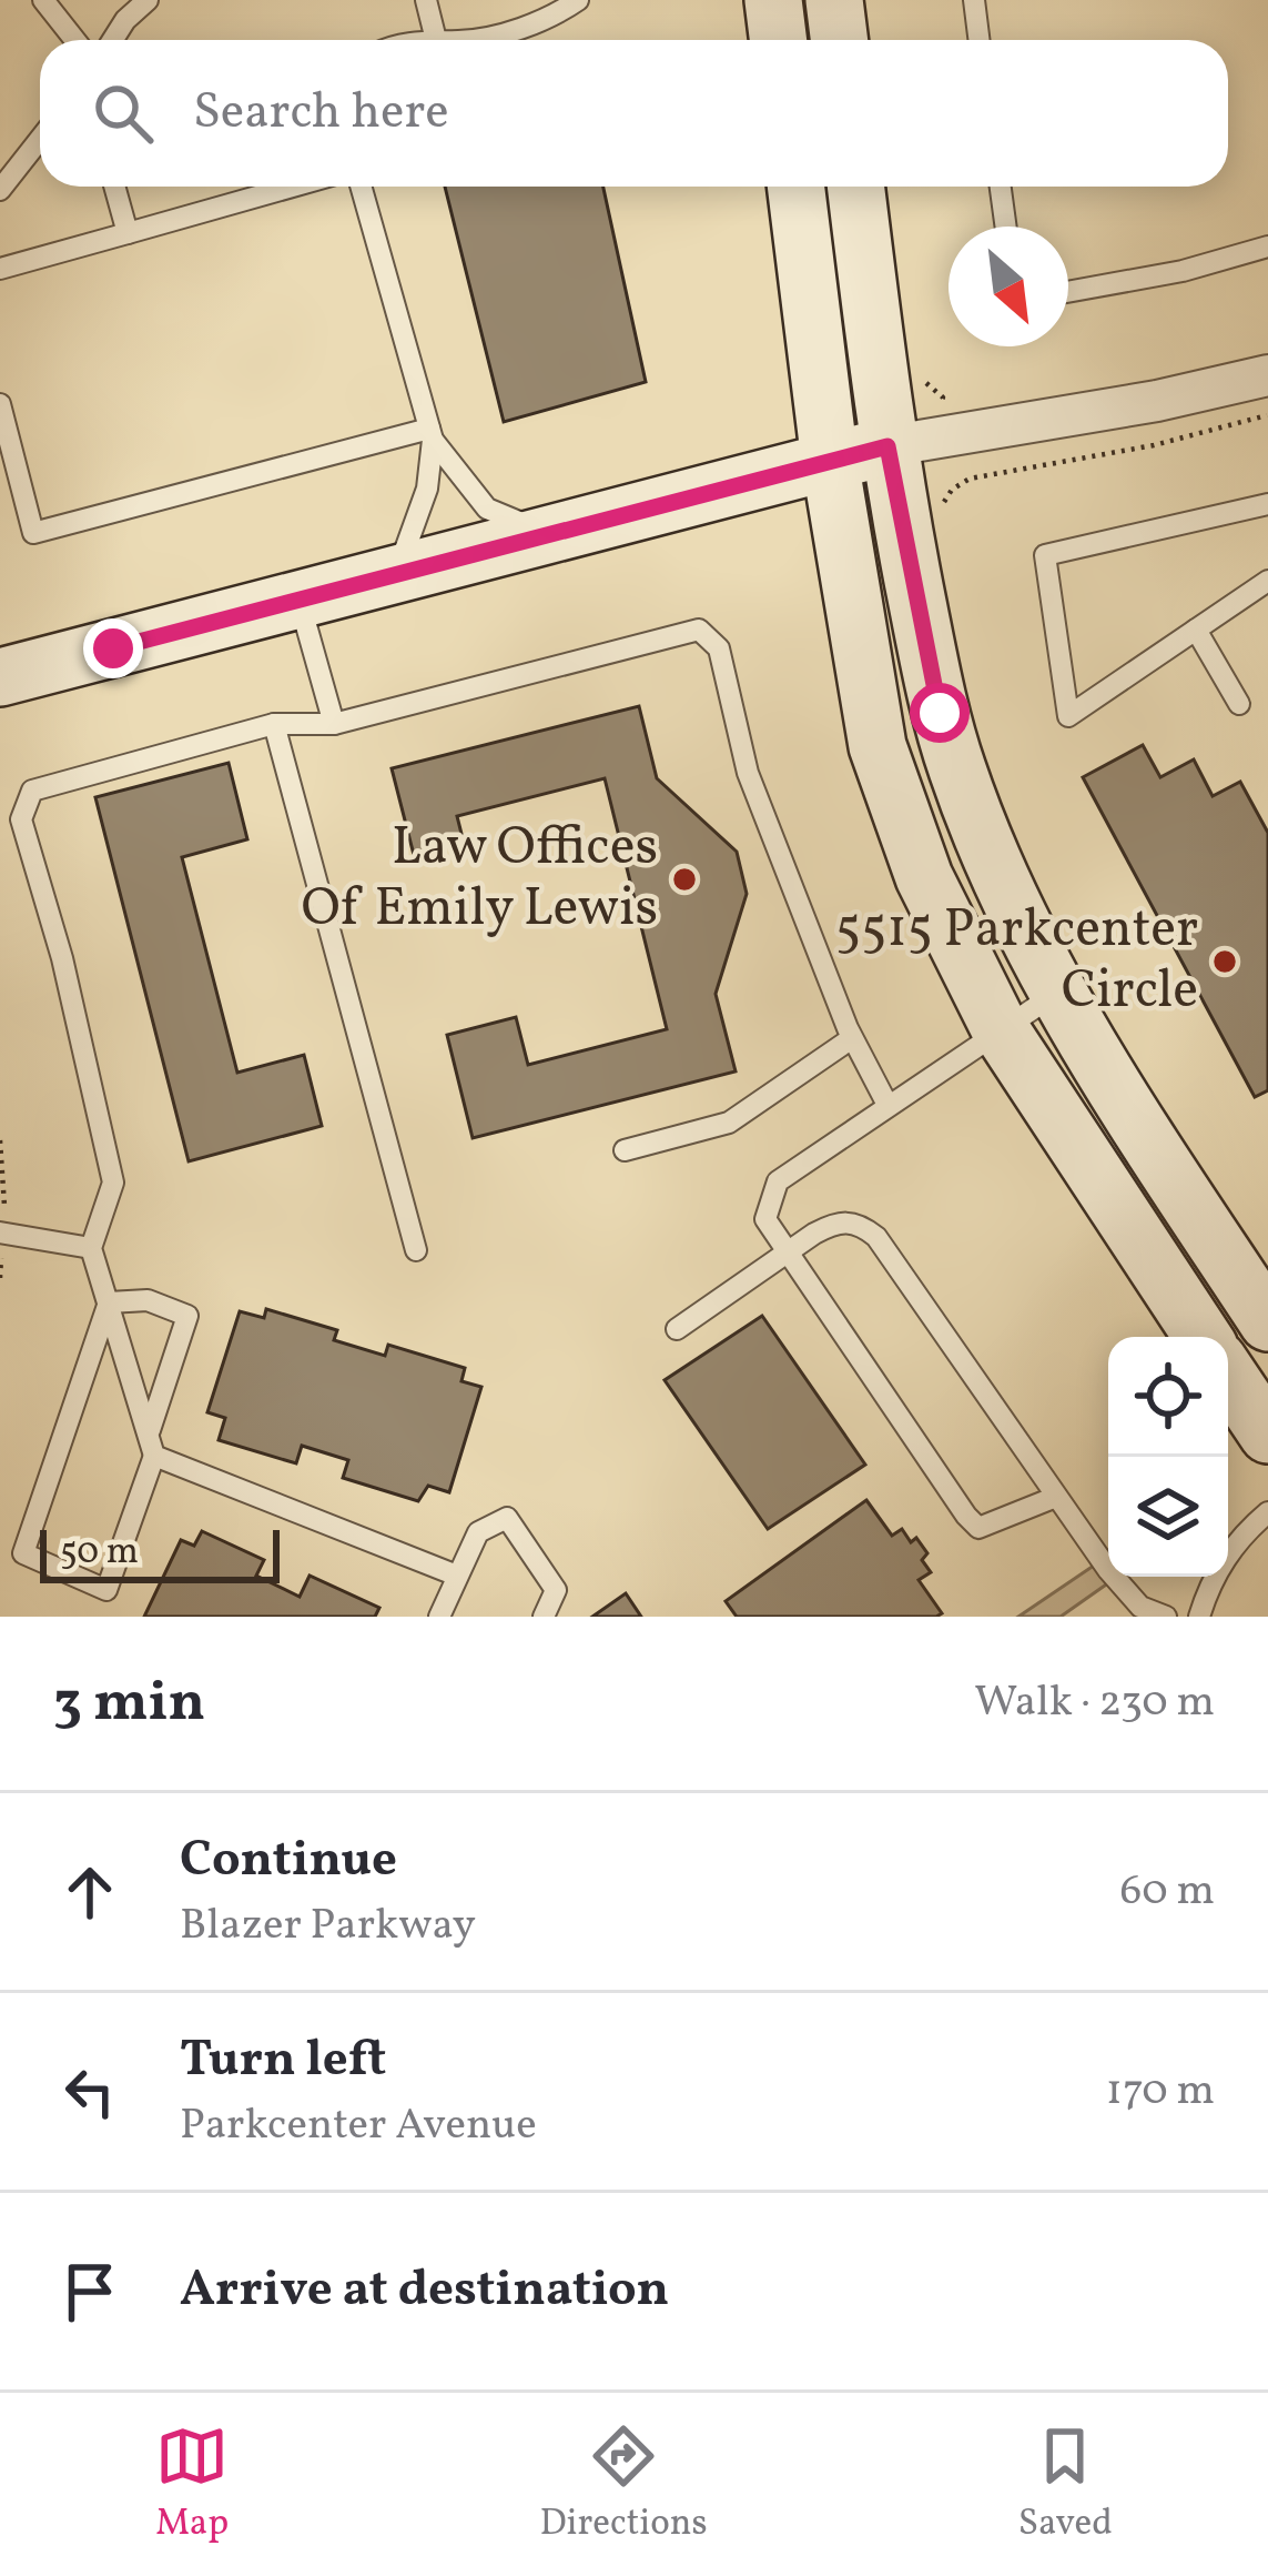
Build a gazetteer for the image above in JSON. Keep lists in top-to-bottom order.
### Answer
{
  "places": ["Law Offices Of Emily Lewis", "5515 Parkcenter Circle"],
  "scale_bar": "50 m",
  "north": "bottom right",
  "page": {
    "search": "Search here",
    "scale": "50 m",
    "heading": ["3 min", "Walk · 230 m"],
    "list": [
      ["Continue", "Blazer Parkway", "60 m"],
      ["Turn left", "Parkcenter Avenue", "170 m"],
      "Arrive at destination"
    ],
    "nav": ["Map", "Directions", "Saved"]
  }
}
